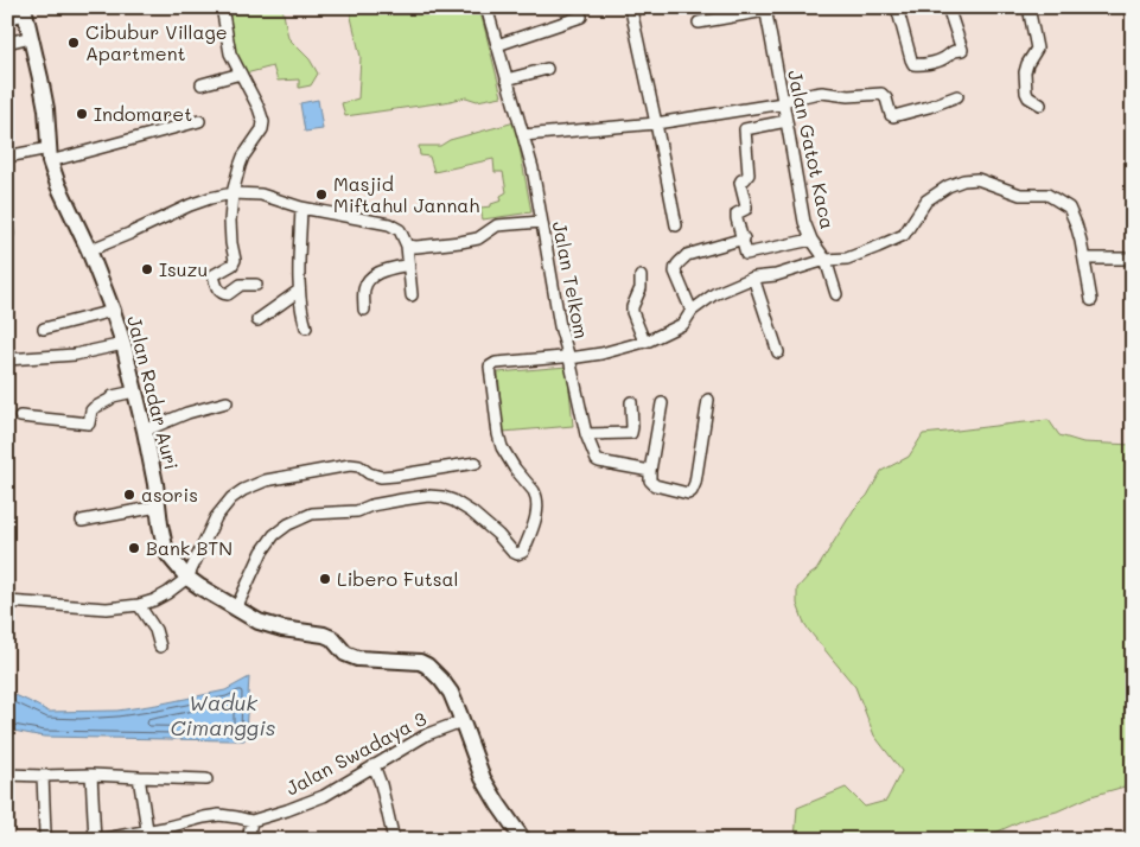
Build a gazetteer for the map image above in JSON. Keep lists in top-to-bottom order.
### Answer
{
  "streets": {
    "main road": ["Jalan Radar Auri"],
    "street": ["Jalan Gatot Kaca", "Jalan Telkom", "Jalan Swadaya 3"]
  },
  "crossings": [
    ["Jalan Gatot Kaca", "Jalan Telkom"],
    ["Jalan Radar Auri", "Jalan Swadaya 3"]
  ],
  "water": ["Waduk Cimanggis"],
  "places": [
    "Cibubur Village Apartment",
    "Indomaret",
    "Masjid Miftahul Jannah",
    "Isuzu",
    "asoris",
    "Bank BTN",
    "Libero Futsal"
  ]
}
